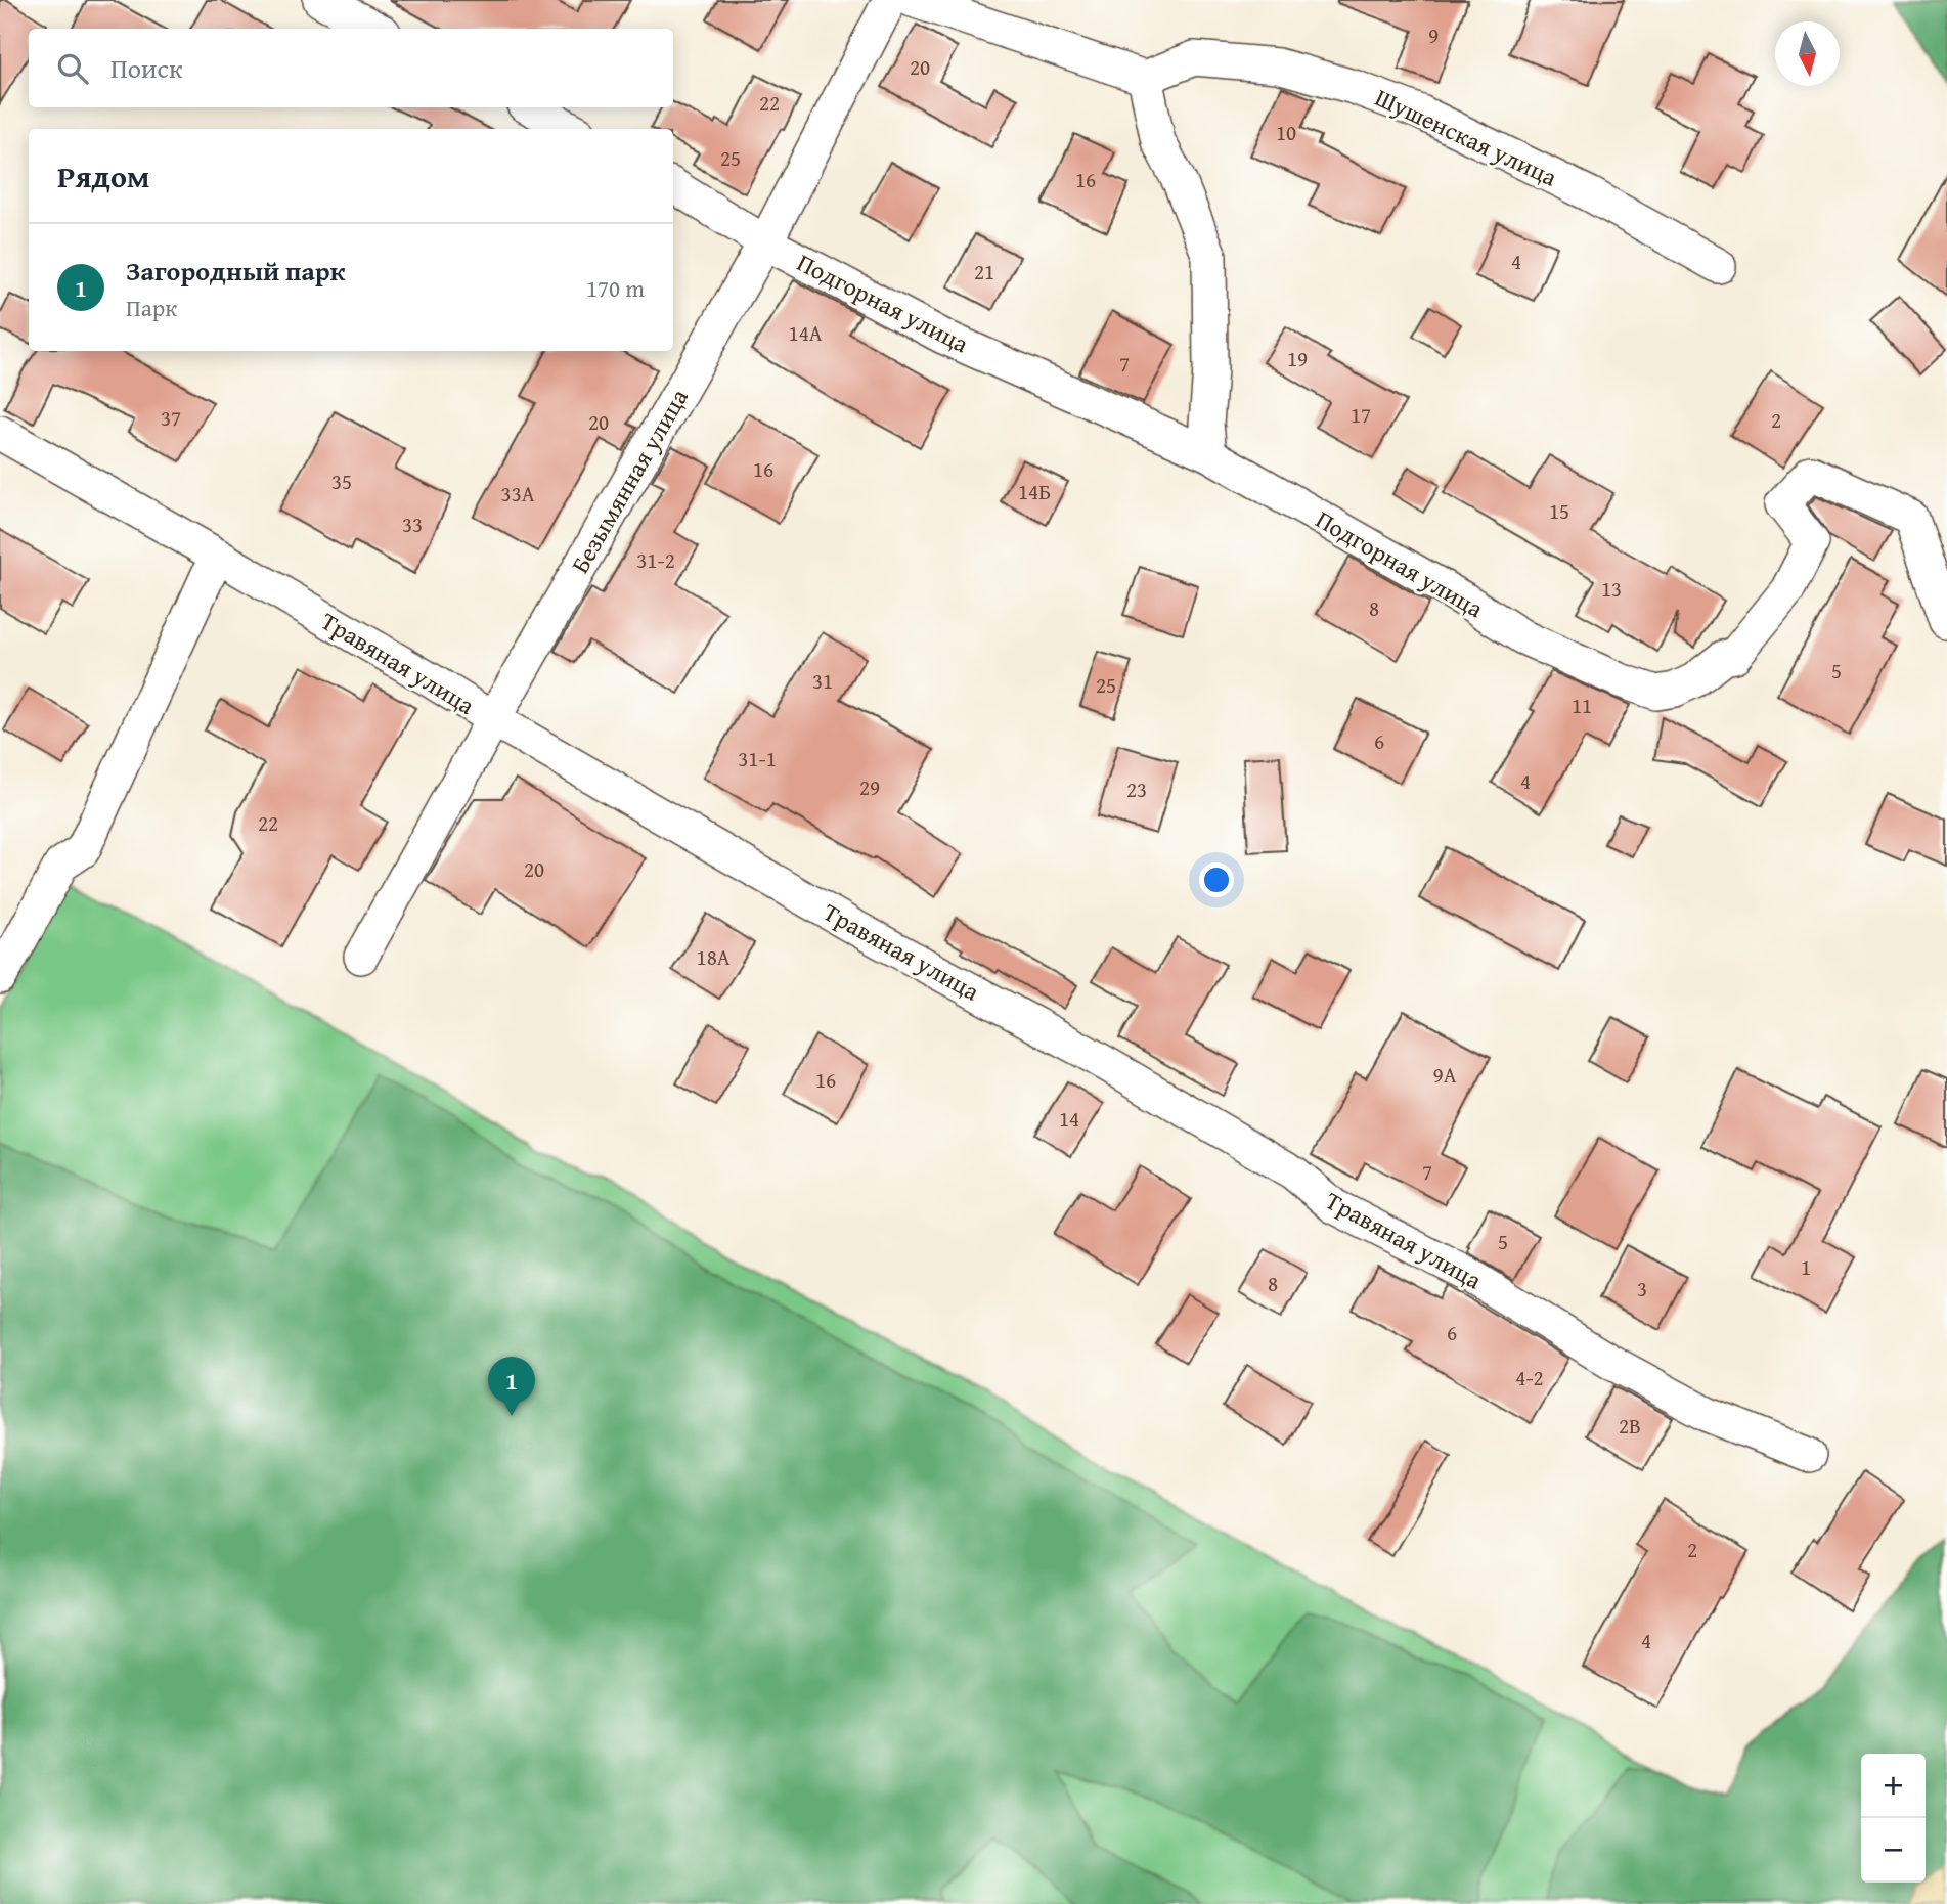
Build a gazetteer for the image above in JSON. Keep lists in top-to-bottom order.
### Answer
{
  "streets": {
    "street": [
      "Шушенская улица",
      "Подгорная улица",
      "Безымянная улица",
      "Травяная улица"
    ]
  },
  "crossings": [
    ["Подгорная улица", "Безымянная улица"],
    ["Безымянная улица", "Травяная улица"]
  ],
  "house_numbers": [
    "9",
    "20",
    "22",
    "10",
    "25",
    "16",
    "4",
    "21",
    "14А",
    "19",
    "7",
    "17",
    "37",
    "2",
    "20",
    "16",
    "35",
    "14Б",
    "33А",
    "15",
    "33",
    "31-2",
    "13",
    "8",
    "5",
    "31",
    "25",
    "11",
    "6",
    "31-1",
    "4",
    "29",
    "23",
    "22",
    "20",
    "18А",
    "9А",
    "16",
    "14",
    "7",
    "5",
    "1",
    "8",
    "3",
    "6",
    "4-2",
    "2В",
    "2",
    "4"
  ],
  "north": "bottom",
  "page": {
    "search": "Поиск",
    "heading": "Рядом",
    "list": [
      {
        "mark": "1",
        "name": "Загородный парк",
        "note": "Парк",
        "value": "170 m"
      }
    ],
    "pins": "1",
    "map_buttons": ["+", "−"]
  }
}
